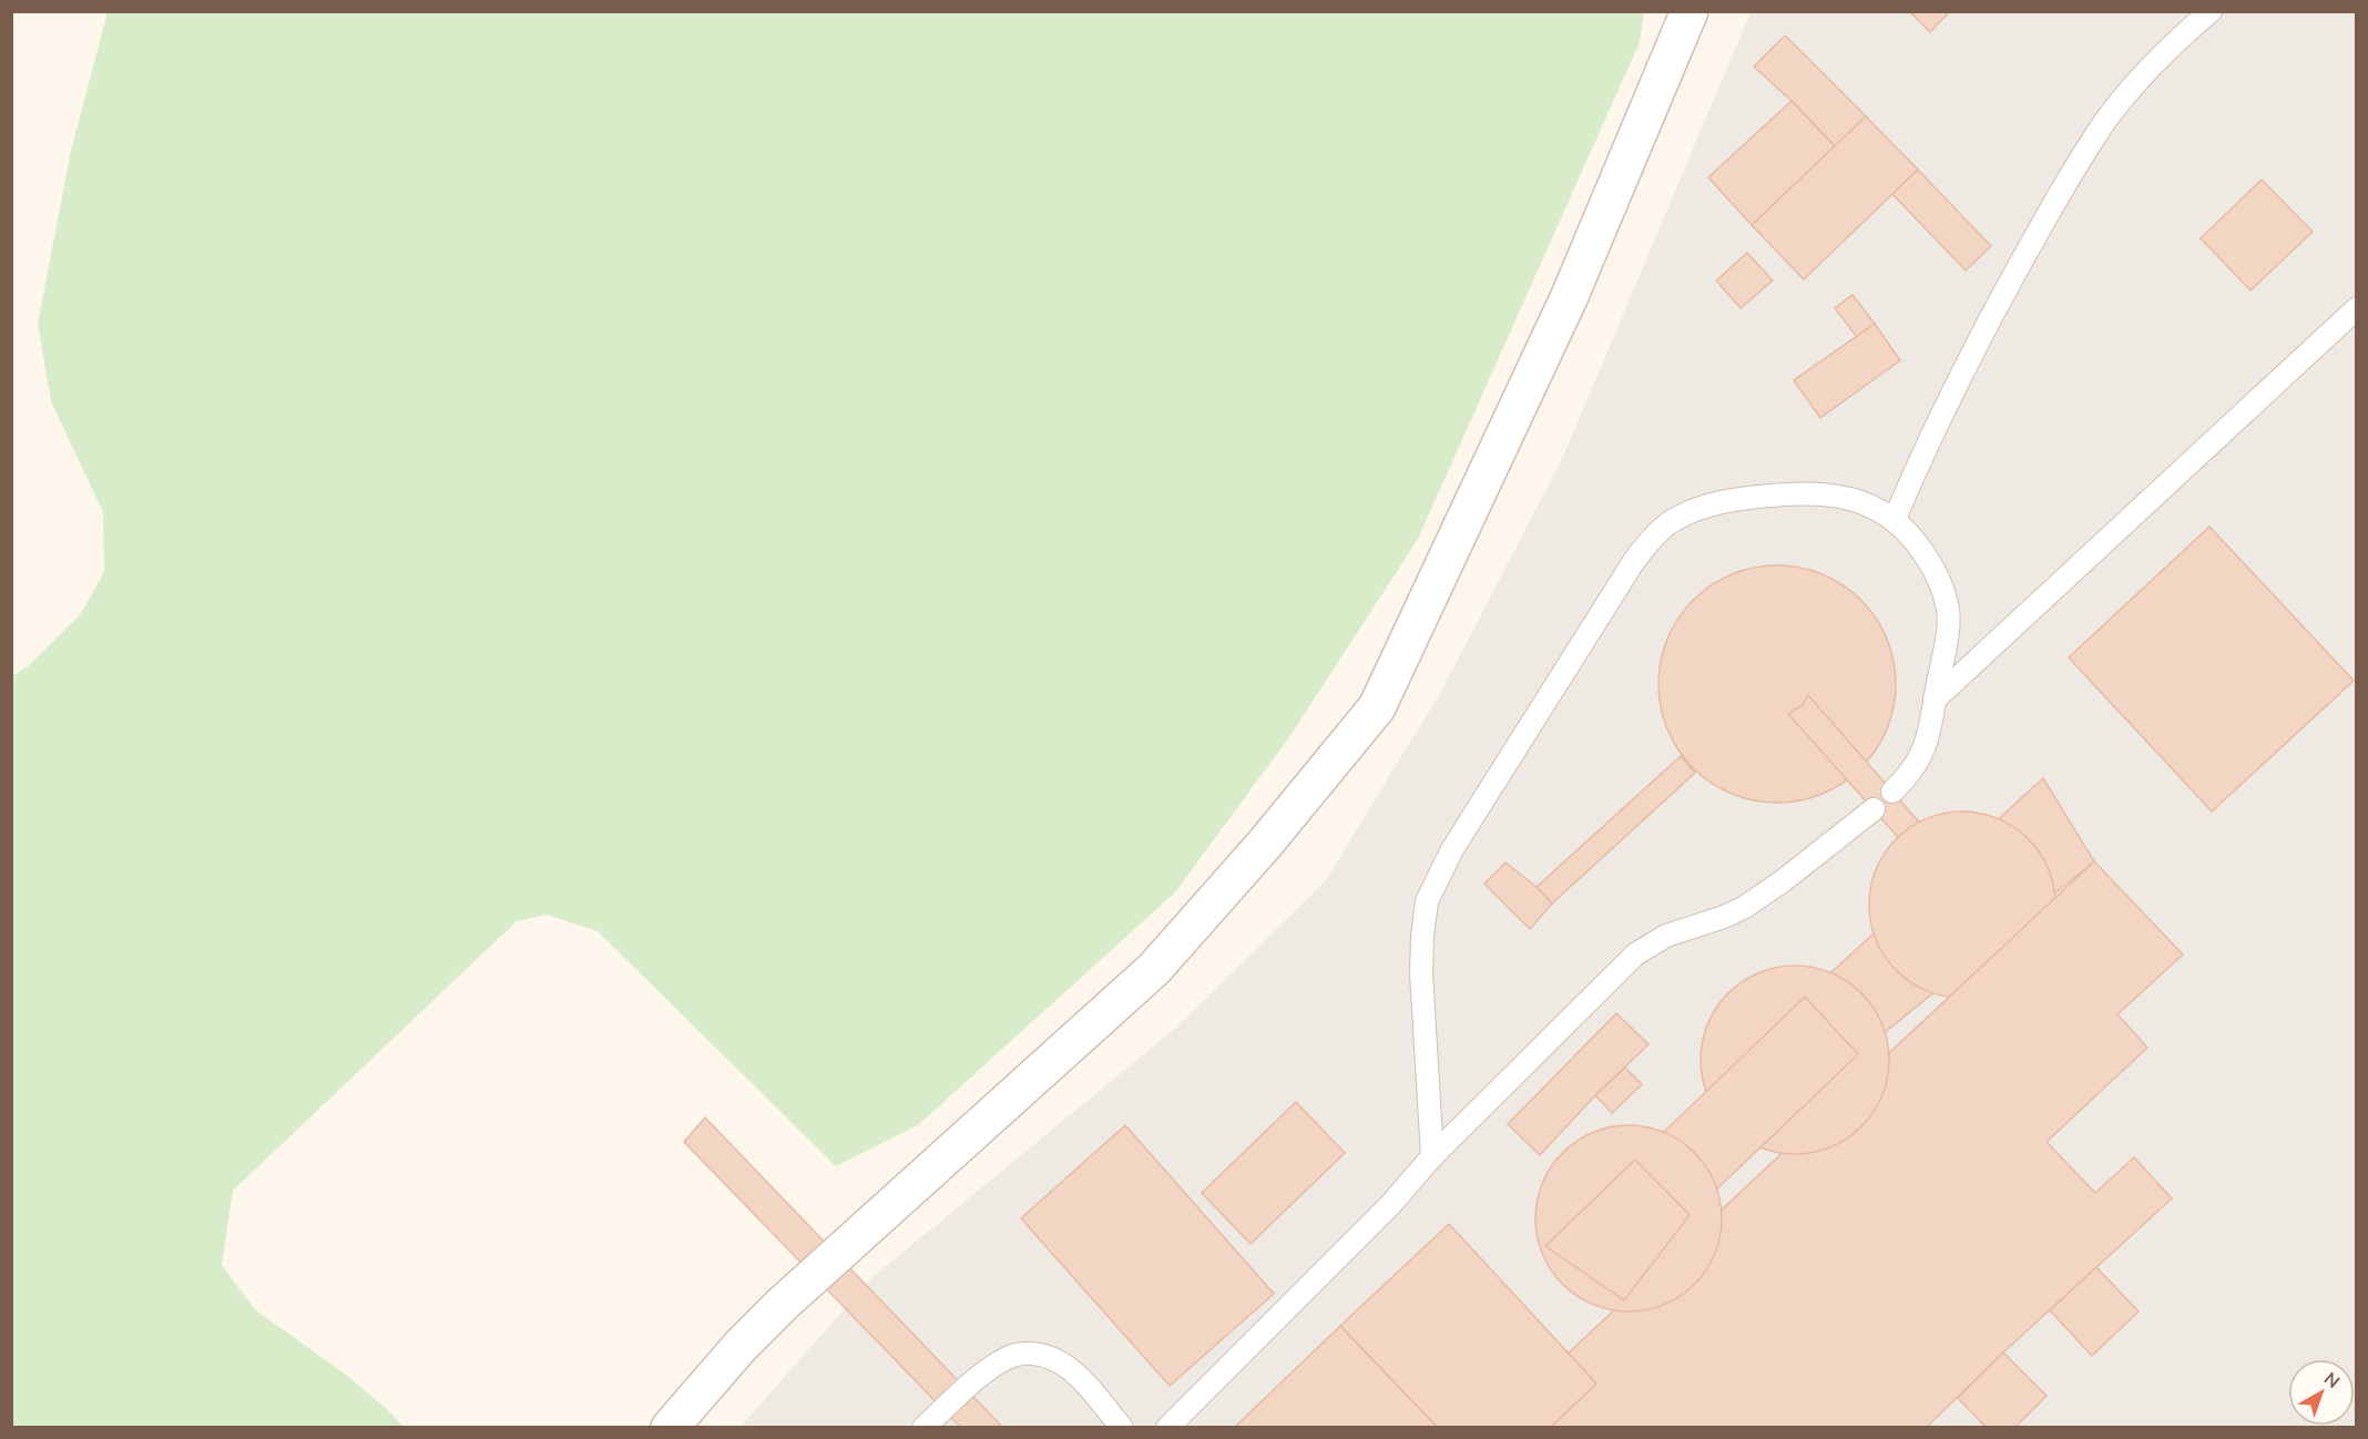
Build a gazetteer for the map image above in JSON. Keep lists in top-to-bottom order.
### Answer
{
  "north": "top right"
}
